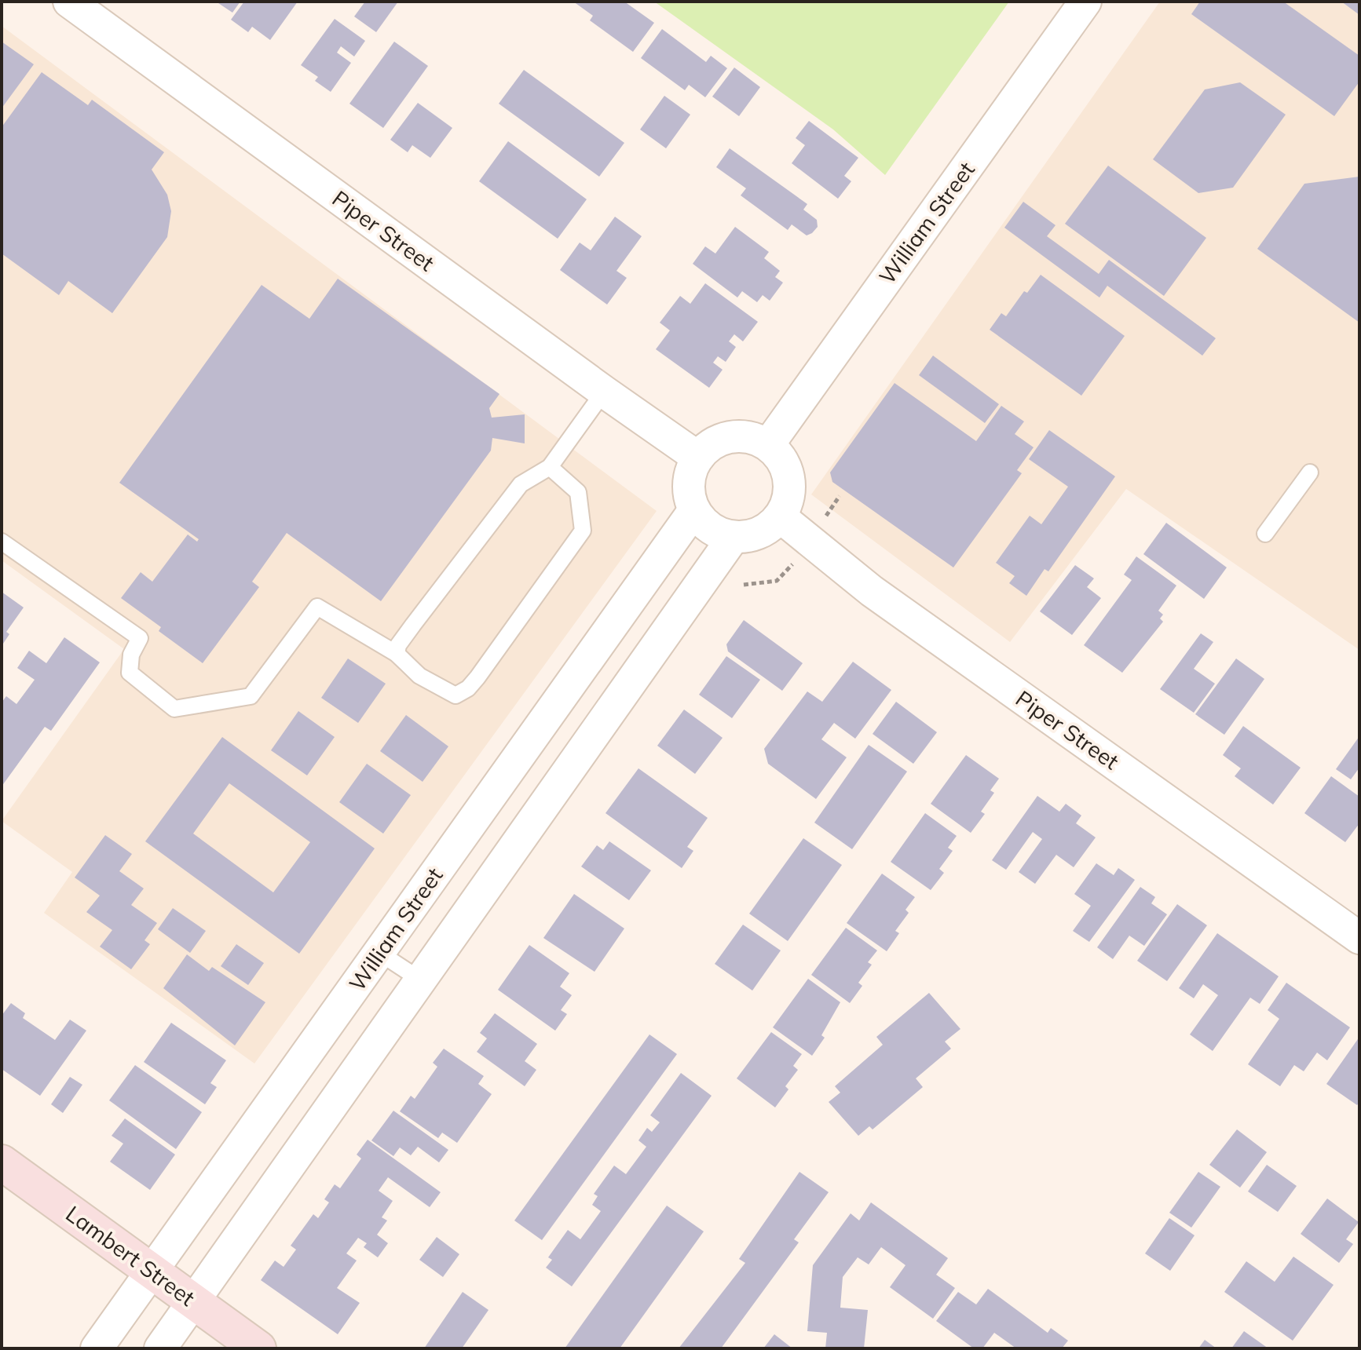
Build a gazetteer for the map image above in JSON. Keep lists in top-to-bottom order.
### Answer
{
  "streets": {
    "main road": ["Lambert Street"],
    "street": ["William Street", "Piper Street"]
  },
  "crossings": [
    ["William Street", "Piper Street"],
    ["William Street", "Lambert Street"]
  ]
}
